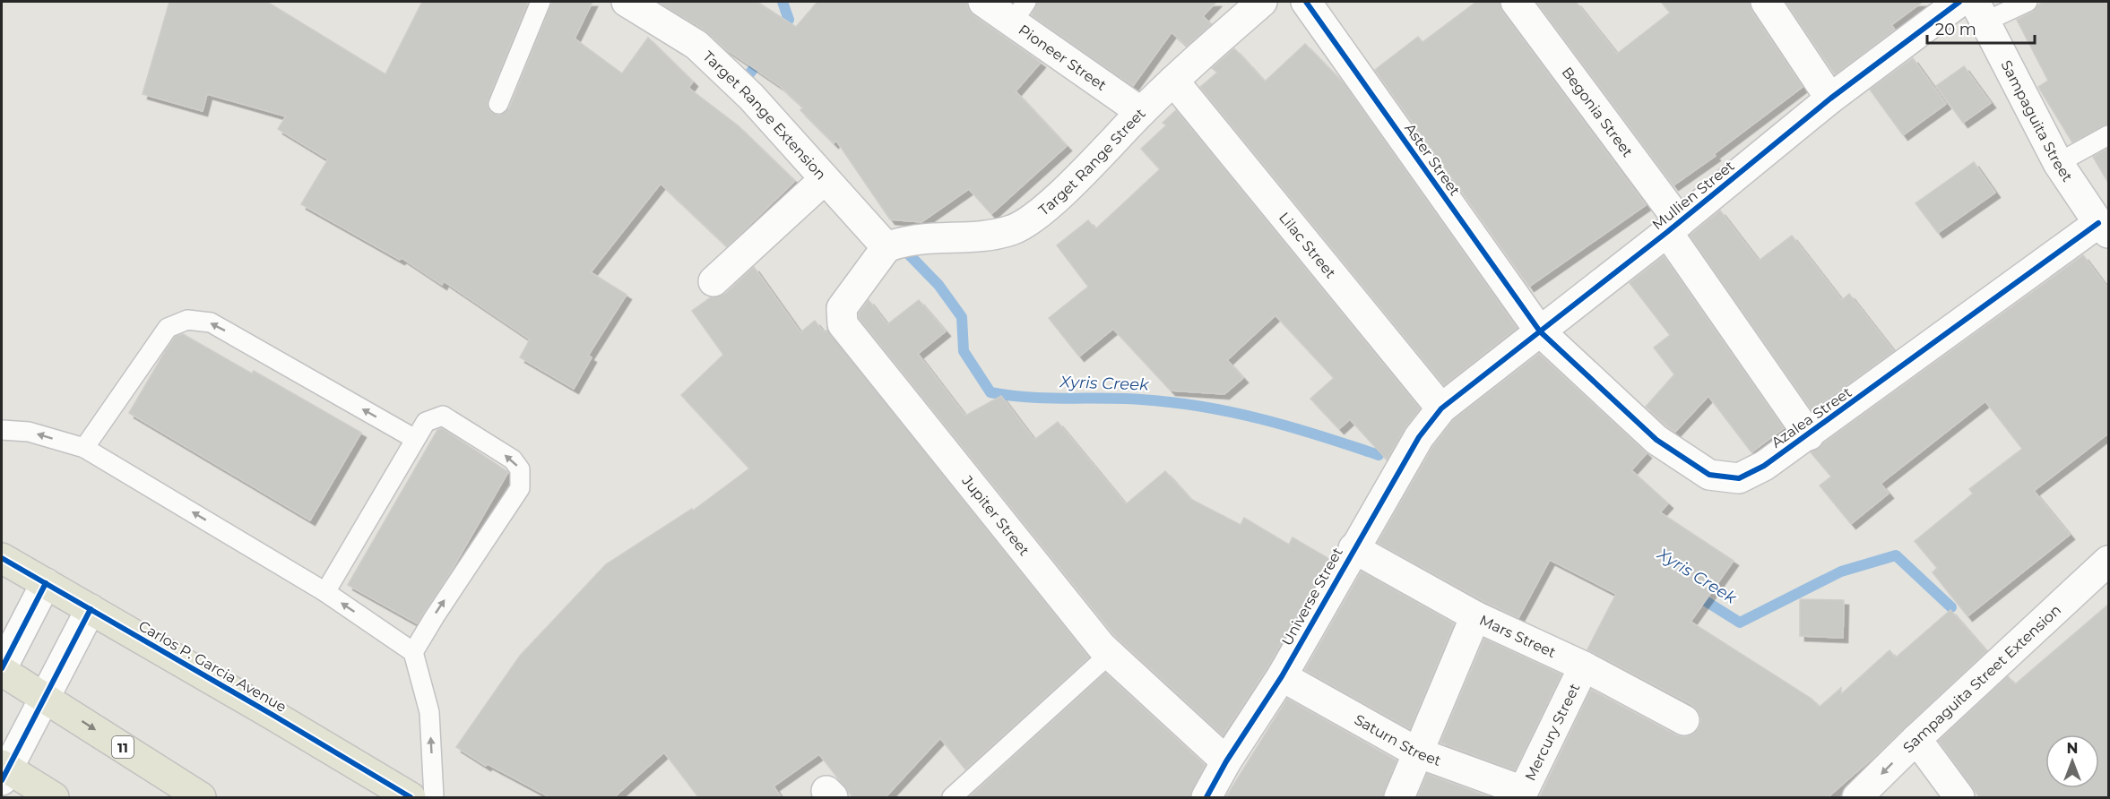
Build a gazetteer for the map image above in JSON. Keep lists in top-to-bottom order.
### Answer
{
  "streets": {
    "main road": ["Carlos P. Garcia Avenue", "11"],
    "street": [
      "Pioneer Street",
      "Begonia Street",
      "Target Range Extension",
      "Sampaguita Street",
      "Aster Street",
      "Target Range Street",
      "Mullien Street",
      "Lilac Street",
      "Azalea Street",
      "Jupiter Street",
      "Universe Street",
      "Mars Street",
      "Sampaguita Street Extension",
      "Mercury Street",
      "Saturn Street"
    ]
  },
  "crossings": [
    ["Pioneer Street", "Target Range Street"],
    ["Begonia Street", "Mullien Street"],
    ["Begonia Street", "Azalea Street"],
    ["Target Range Extension", "Target Range Street"],
    ["Target Range Extension", "Jupiter Street"],
    ["Sampaguita Street", "Azalea Street"],
    ["Aster Street", "Mullien Street"],
    ["Aster Street", "Azalea Street"],
    ["Target Range Street", "Lilac Street"],
    ["Target Range Street", "Jupiter Street"],
    ["Mullien Street", "Lilac Street"],
    ["Mullien Street", "Azalea Street"],
    ["Mullien Street", "Universe Street"],
    ["Lilac Street", "Universe Street"],
    ["Jupiter Street", "Universe Street"],
    ["Universe Street", "Mars Street"],
    ["Universe Street", "Saturn Street"],
    ["Mars Street", "Mercury Street"],
    ["Mercury Street", "Saturn Street"]
  ],
  "water": ["Xyris Creek"],
  "scale_bar": "20 m",
  "north": "top"
}
